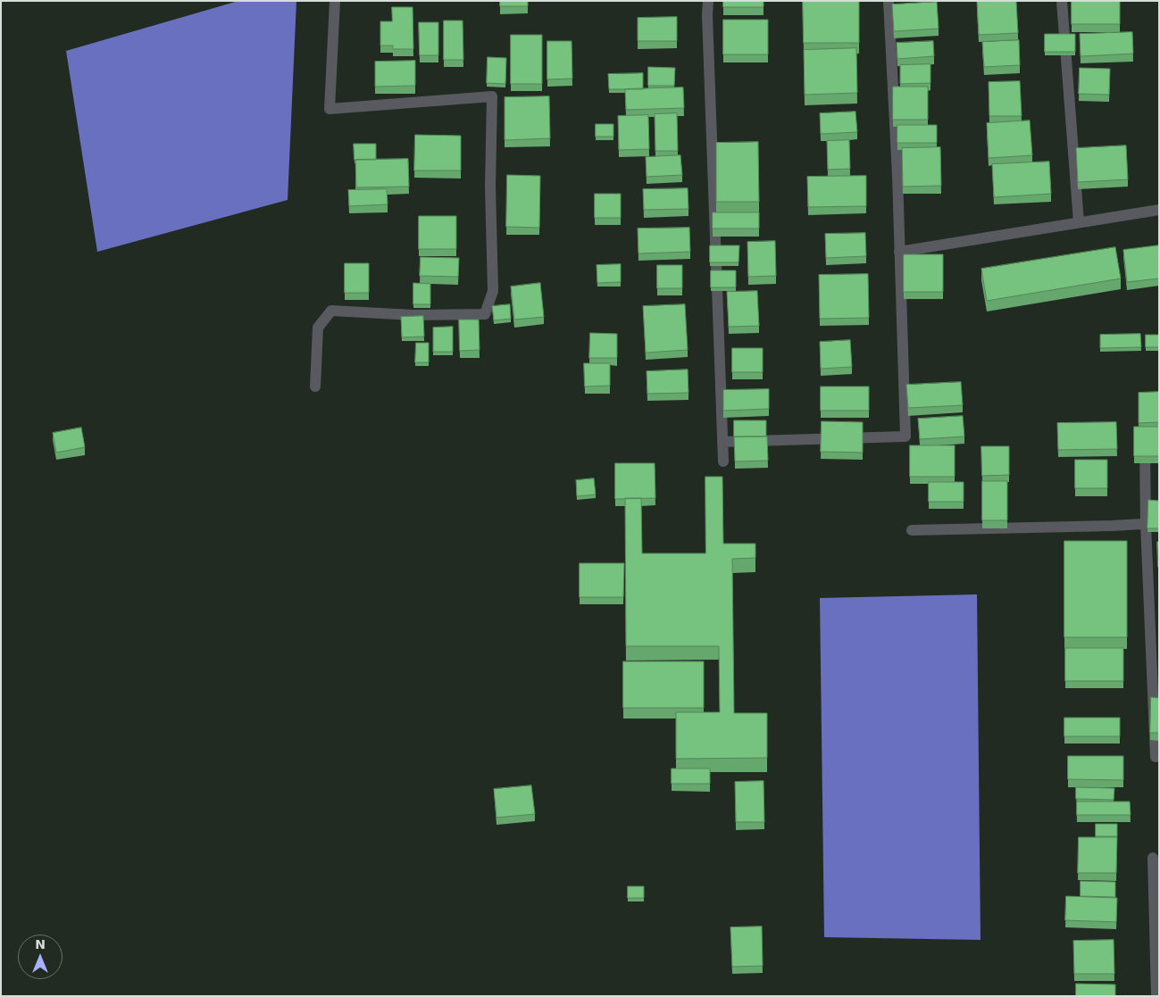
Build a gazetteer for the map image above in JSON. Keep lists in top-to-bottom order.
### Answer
{
  "north": "top"
}
